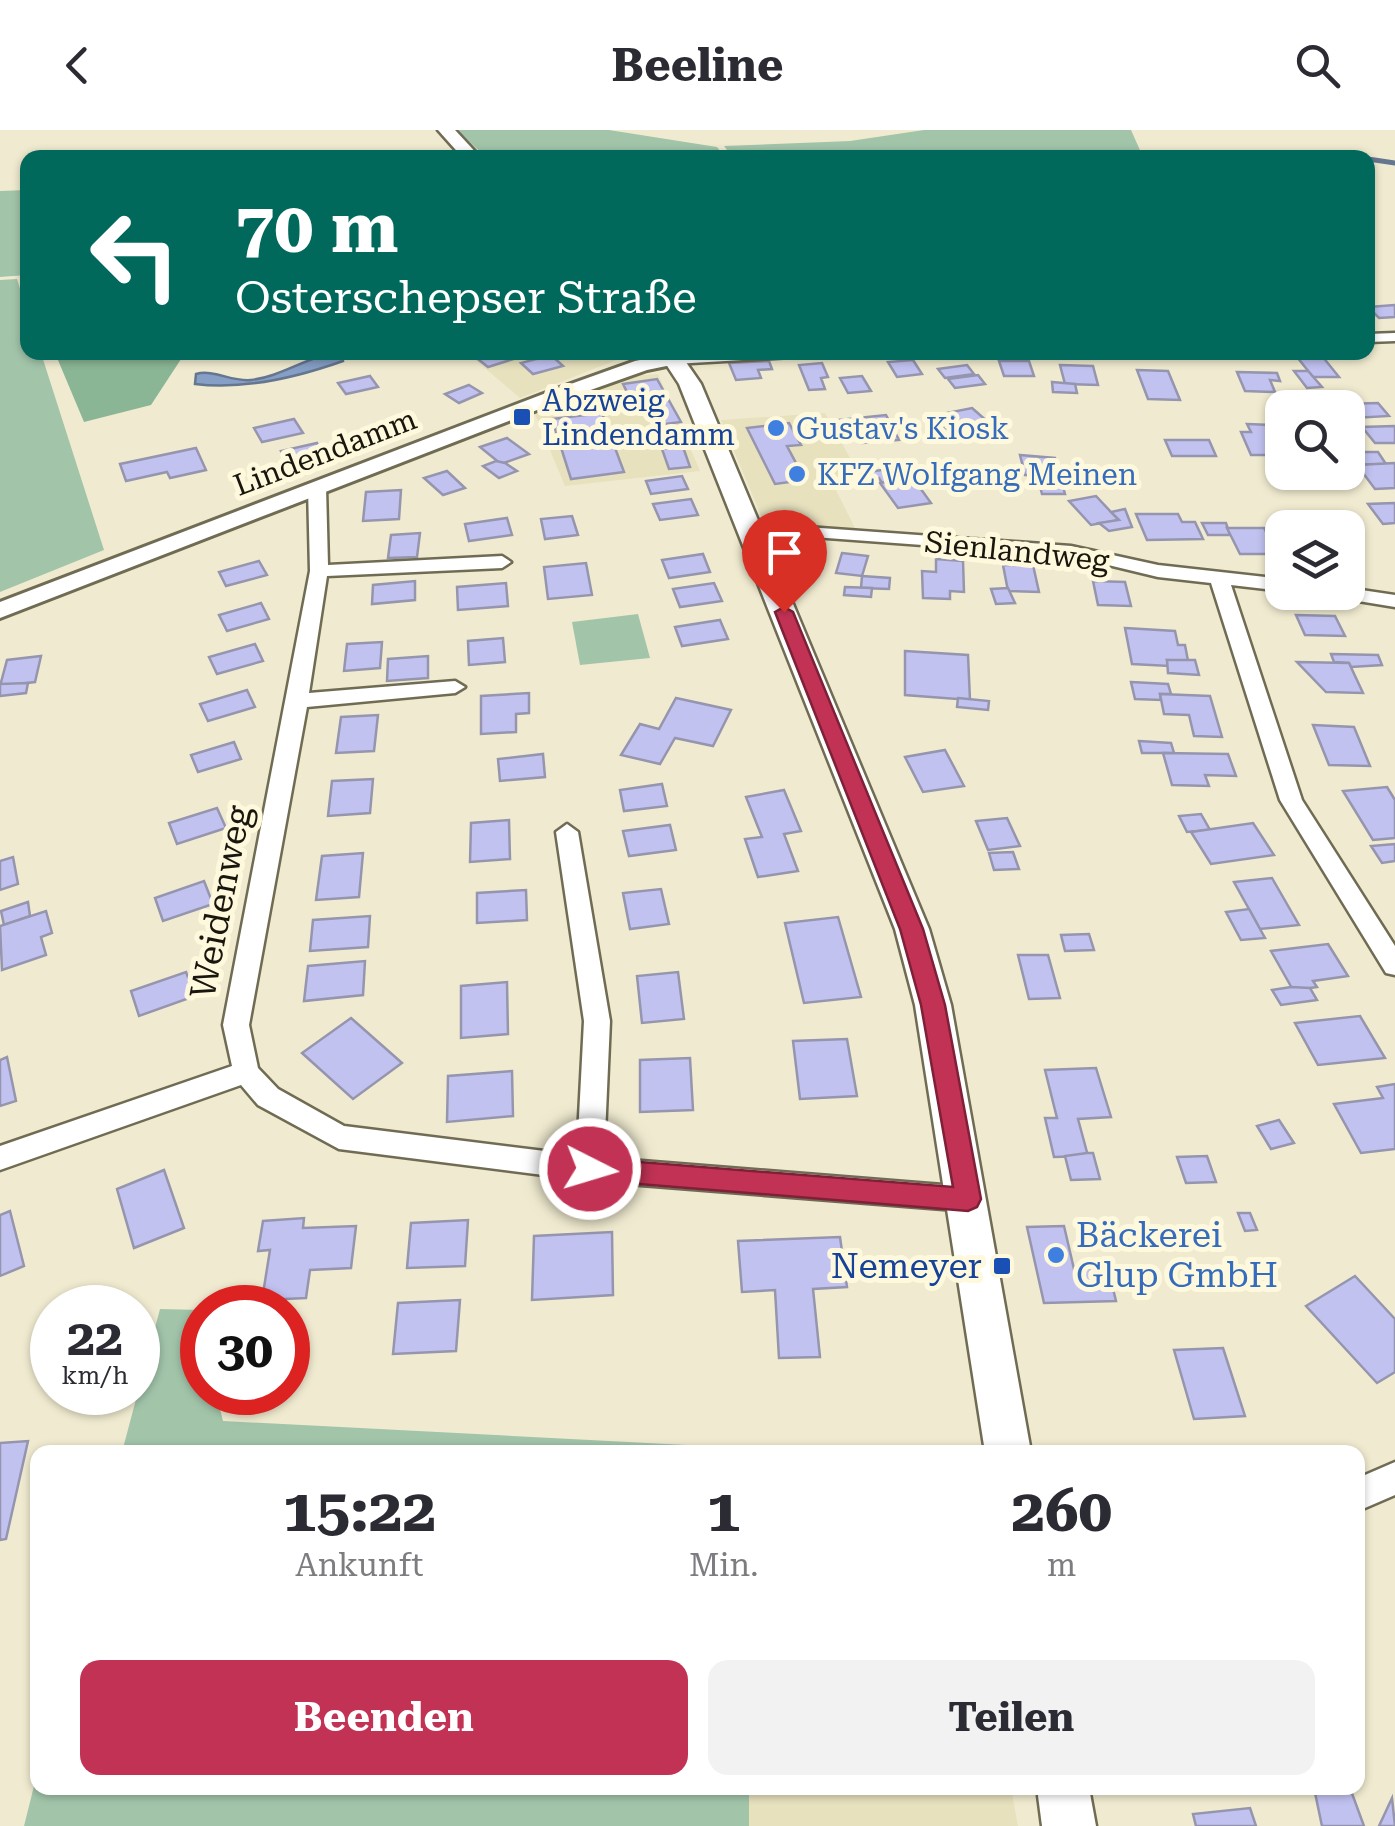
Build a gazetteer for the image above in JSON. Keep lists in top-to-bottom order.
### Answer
{
  "streets": {
    "street": ["Lindendamm", "Sienlandweg", "Weidenweg"]
  },
  "crossings": [
    ["Lindendamm", "Weidenweg"]
  ],
  "places": {
    "transit": ["Abzweig Lindendamm", "Nemeyer"],
    "other": ["Gustav's Kiosk", "KFZ Wolfgang Meinen", "Bäckerei Glup GmbH"]
  },
  "page": {
    "header": "Beeline",
    "turn": ["70 m", "Osterschepser Straße"],
    "speed": "22 km/h",
    "limit": "30",
    "eta": [
      "15:22",
      "Ankunft",
      "1",
      "Min.",
      "260",
      "m"
    ],
    "buttons": ["Beenden", "Teilen"]
  }
}
